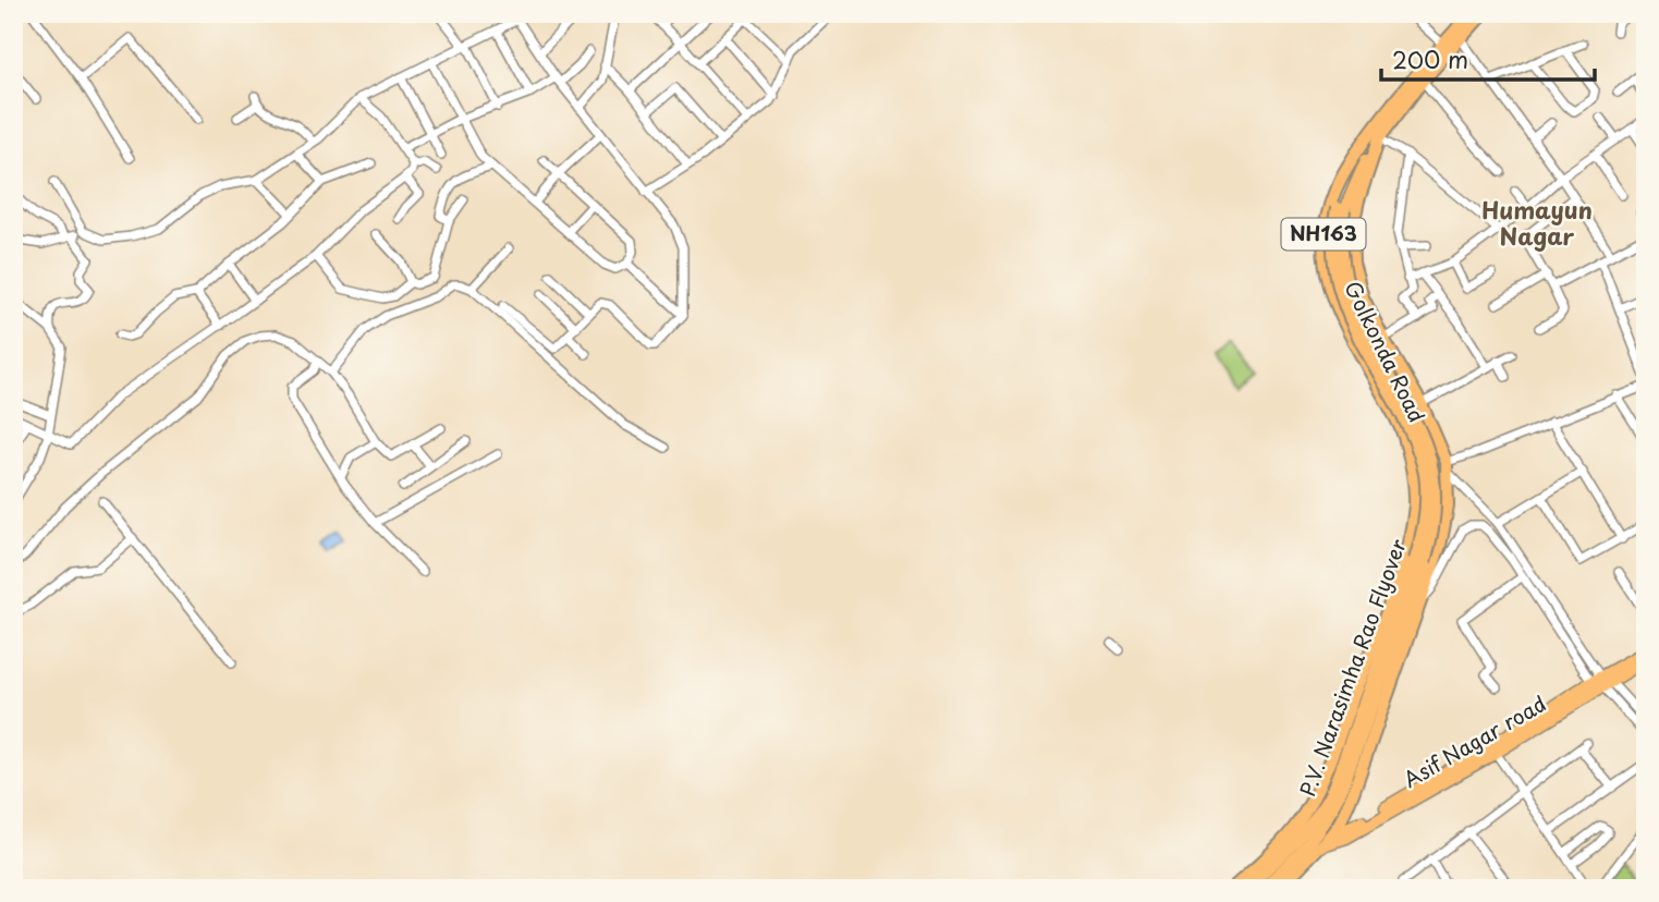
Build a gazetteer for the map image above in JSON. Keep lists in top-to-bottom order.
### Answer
{
  "streets": {
    "highway": ["NH163", "Golkonda Road", "P.V. Narasimha Rao Flyover"],
    "main road": ["Asif Nagar road"]
  },
  "crossings": [
    ["Golkonda Road", "P.V. Narasimha Rao Flyover"],
    ["Golkonda Road", "Asif Nagar road"]
  ],
  "districts": ["Humayun Nagar"],
  "scale_bar": "200 m"
}
